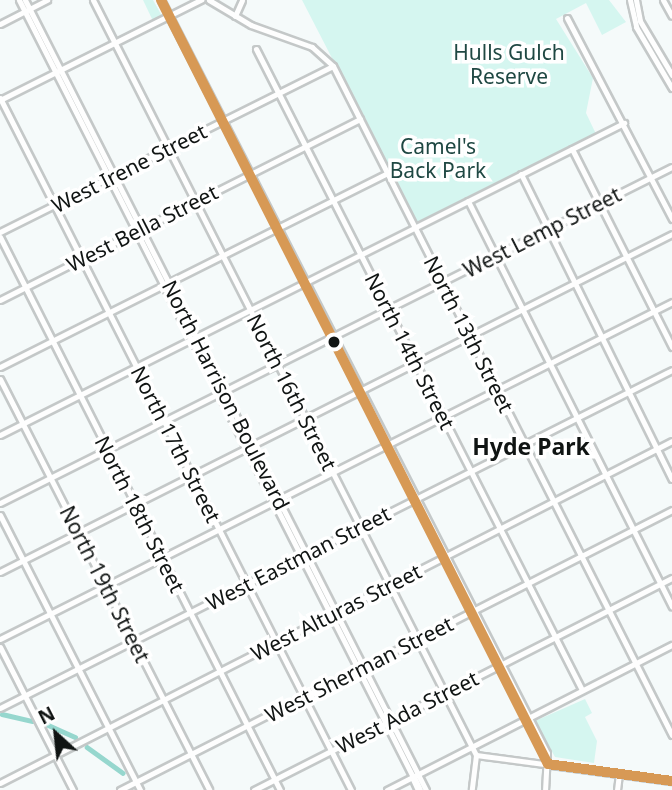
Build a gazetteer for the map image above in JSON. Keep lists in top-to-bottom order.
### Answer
{
  "streets": {
    "main road": ["North Harrison Boulevard"],
    "street": [
      "West Irene Street",
      "West Bella Street",
      "West Lemp Street",
      "North 13th Street",
      "North 14th Street",
      "North 16th Street",
      "North 17th Street",
      "North 18th Street",
      "West Eastman Street",
      "North 19th Street",
      "West Alturas Street",
      "West Sherman Street",
      "West Ada Street"
    ]
  },
  "crossings": [
    ["West Irene Street", "North 13th Street"],
    ["West Irene Street", "North 14th Street"],
    ["West Irene Street", "North 16th Street"],
    ["West Irene Street", "North Harrison Boulevard"],
    ["West Irene Street", "North 17th Street"],
    ["West Irene Street", "North 18th Street"],
    ["West Bella Street", "North 13th Street"],
    ["West Bella Street", "North 14th Street"],
    ["West Bella Street", "North 16th Street"],
    ["West Bella Street", "North Harrison Boulevard"],
    ["West Bella Street", "North 17th Street"],
    ["West Bella Street", "North 18th Street"],
    ["West Lemp Street", "North 13th Street"],
    ["West Lemp Street", "North 14th Street"],
    ["West Lemp Street", "North 16th Street"],
    ["West Lemp Street", "North Harrison Boulevard"],
    ["West Lemp Street", "North 17th Street"],
    ["West Lemp Street", "North 18th Street"],
    ["West Lemp Street", "North 19th Street"],
    ["North 13th Street", "West Eastman Street"],
    ["North 13th Street", "West Alturas Street"],
    ["North 13th Street", "West Sherman Street"],
    ["North 13th Street", "West Ada Street"],
    ["North 14th Street", "West Eastman Street"],
    ["North 14th Street", "West Alturas Street"],
    ["North 14th Street", "West Sherman Street"],
    ["North 14th Street", "West Ada Street"],
    ["North 16th Street", "West Eastman Street"],
    ["North 16th Street", "West Alturas Street"],
    ["North 16th Street", "West Sherman Street"],
    ["North 16th Street", "West Ada Street"],
    ["North Harrison Boulevard", "West Eastman Street"],
    ["North Harrison Boulevard", "West Alturas Street"],
    ["North Harrison Boulevard", "West Sherman Street"],
    ["North Harrison Boulevard", "West Ada Street"],
    ["North 17th Street", "West Eastman Street"],
    ["North 17th Street", "West Alturas Street"],
    ["North 17th Street", "West Sherman Street"],
    ["North 17th Street", "West Ada Street"],
    ["North 18th Street", "West Eastman Street"],
    ["North 18th Street", "West Alturas Street"],
    ["North 18th Street", "West Sherman Street"],
    ["North 18th Street", "West Ada Street"],
    ["West Eastman Street", "North 19th Street"],
    ["North 19th Street", "West Alturas Street"],
    ["North 19th Street", "West Sherman Street"]
  ],
  "districts": ["Hyde Park"],
  "parks": ["Hulls Gulch Reserve", "Camel's Back Park"],
  "north": "top left"
}
